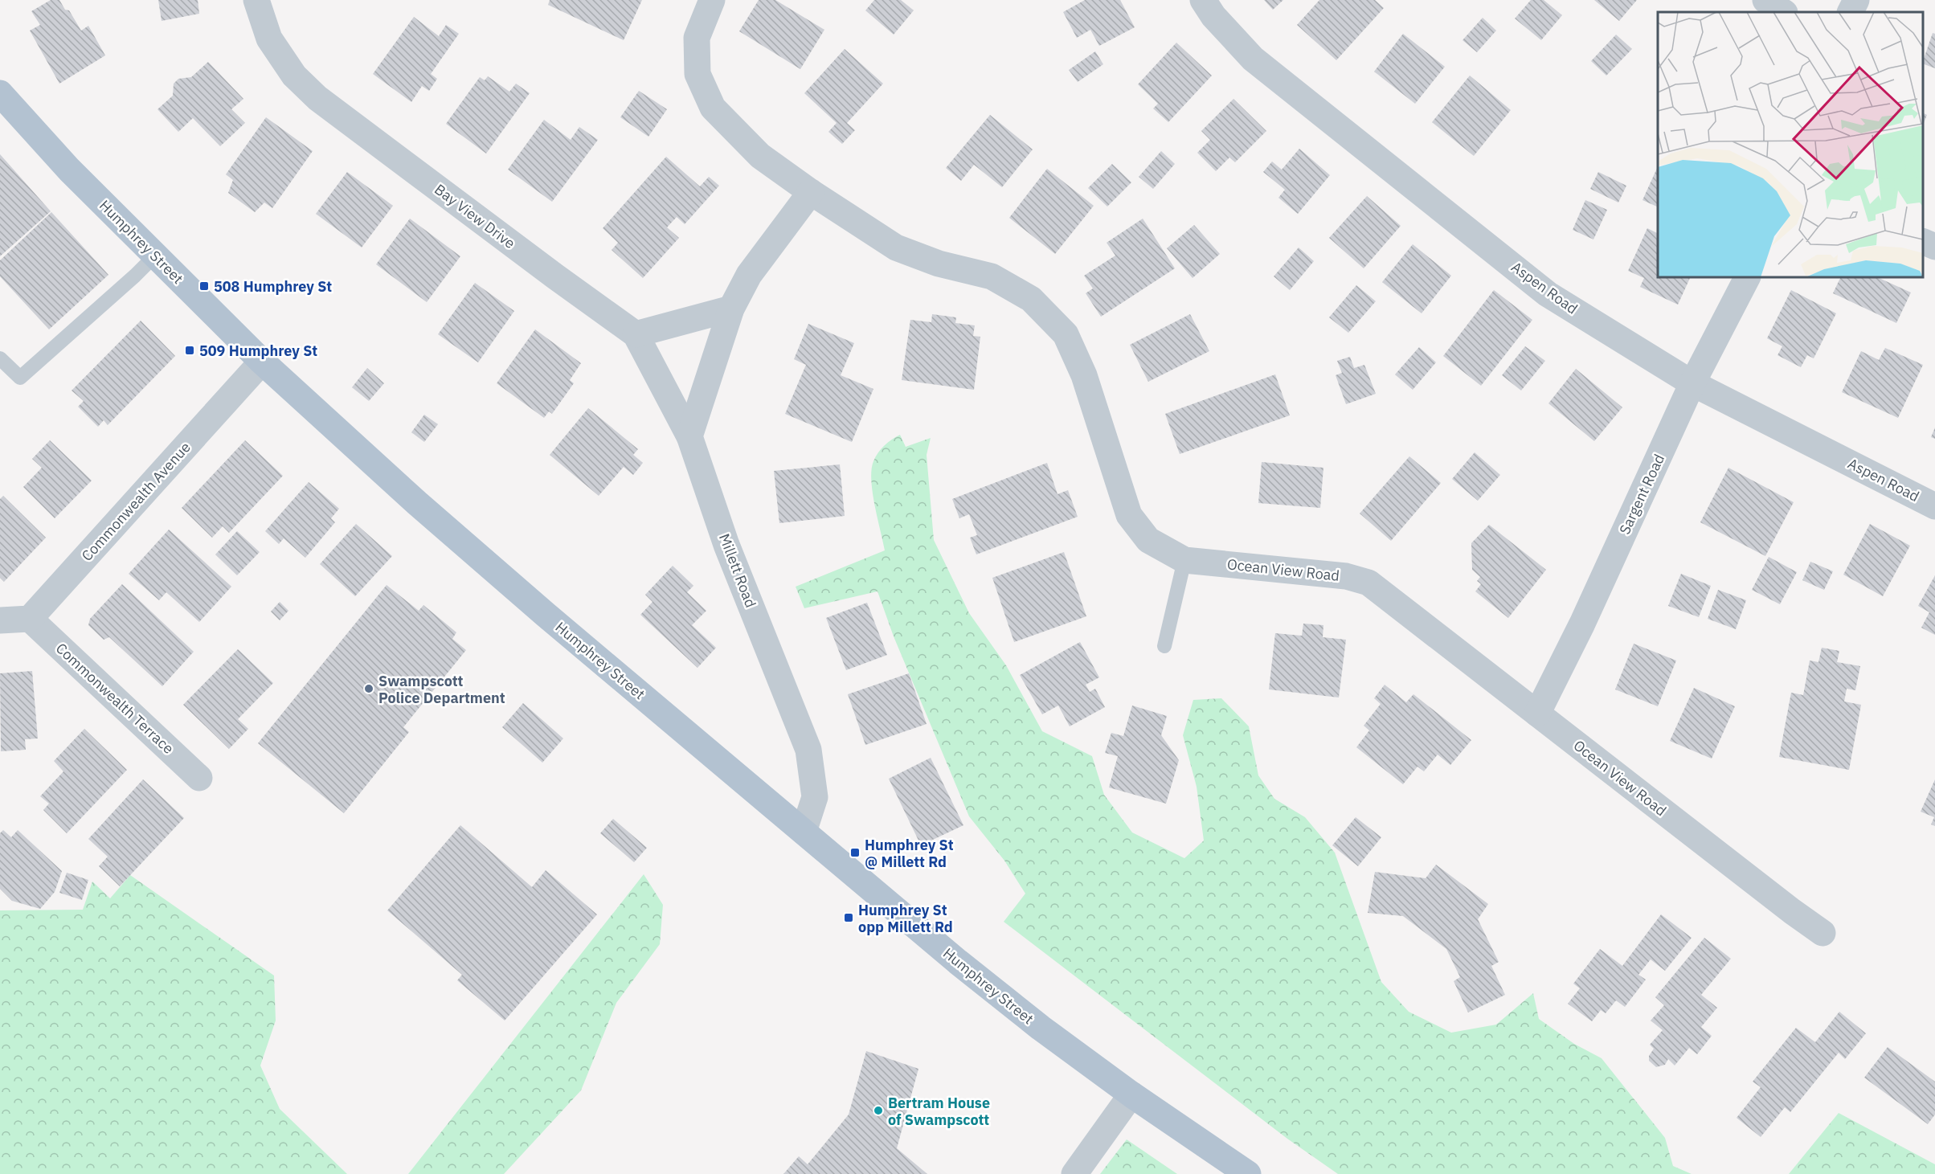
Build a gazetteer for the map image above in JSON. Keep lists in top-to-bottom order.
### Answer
{
  "streets": {
    "main road": ["Humphrey Street"],
    "street": [
      "Bay View Drive",
      "Aspen Road",
      "Sargent Road",
      "Commonwealth Avenue",
      "Ocean View Road",
      "Millett Road",
      "Commonwealth Terrace"
    ]
  },
  "crossings": [
    ["Bay View Drive", "Millett Road"],
    ["Humphrey Street", "Commonwealth Avenue"],
    ["Humphrey Street", "Millett Road"],
    ["Aspen Road", "Sargent Road"],
    ["Sargent Road", "Ocean View Road"],
    ["Commonwealth Avenue", "Commonwealth Terrace"]
  ],
  "places": {
    "transit": [
      "508 Humphrey St",
      "509 Humphrey St",
      "Humphrey St @ Millett Rd",
      "Humphrey St opp Millett Rd"
    ],
    "other": ["Swampscott Police Department", "Bertram House of Swampscott"]
  }
}
